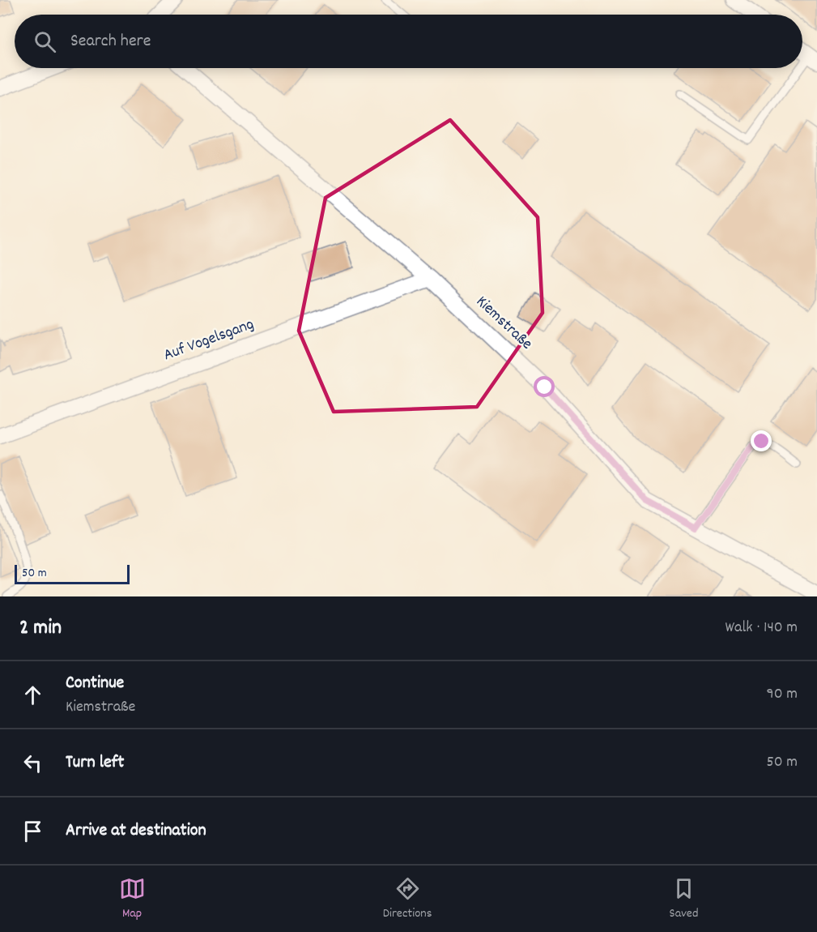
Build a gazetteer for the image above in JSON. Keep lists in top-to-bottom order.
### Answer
{
  "streets": {
    "street": ["Kiemstraße", "Auf Vogelsgang"]
  },
  "crossings": [
    ["Kiemstraße", "Auf Vogelsgang"]
  ],
  "scale_bar": "50 m",
  "page": {
    "search": "Search here",
    "scale": "50 m",
    "heading": ["2 min", "Walk · 140 m"],
    "list": [
      ["Continue", "Kiemstraße", "90 m"],
      ["Turn left", "50 m"],
      "Arrive at destination"
    ],
    "nav": ["Map", "Directions", "Saved"]
  }
}
